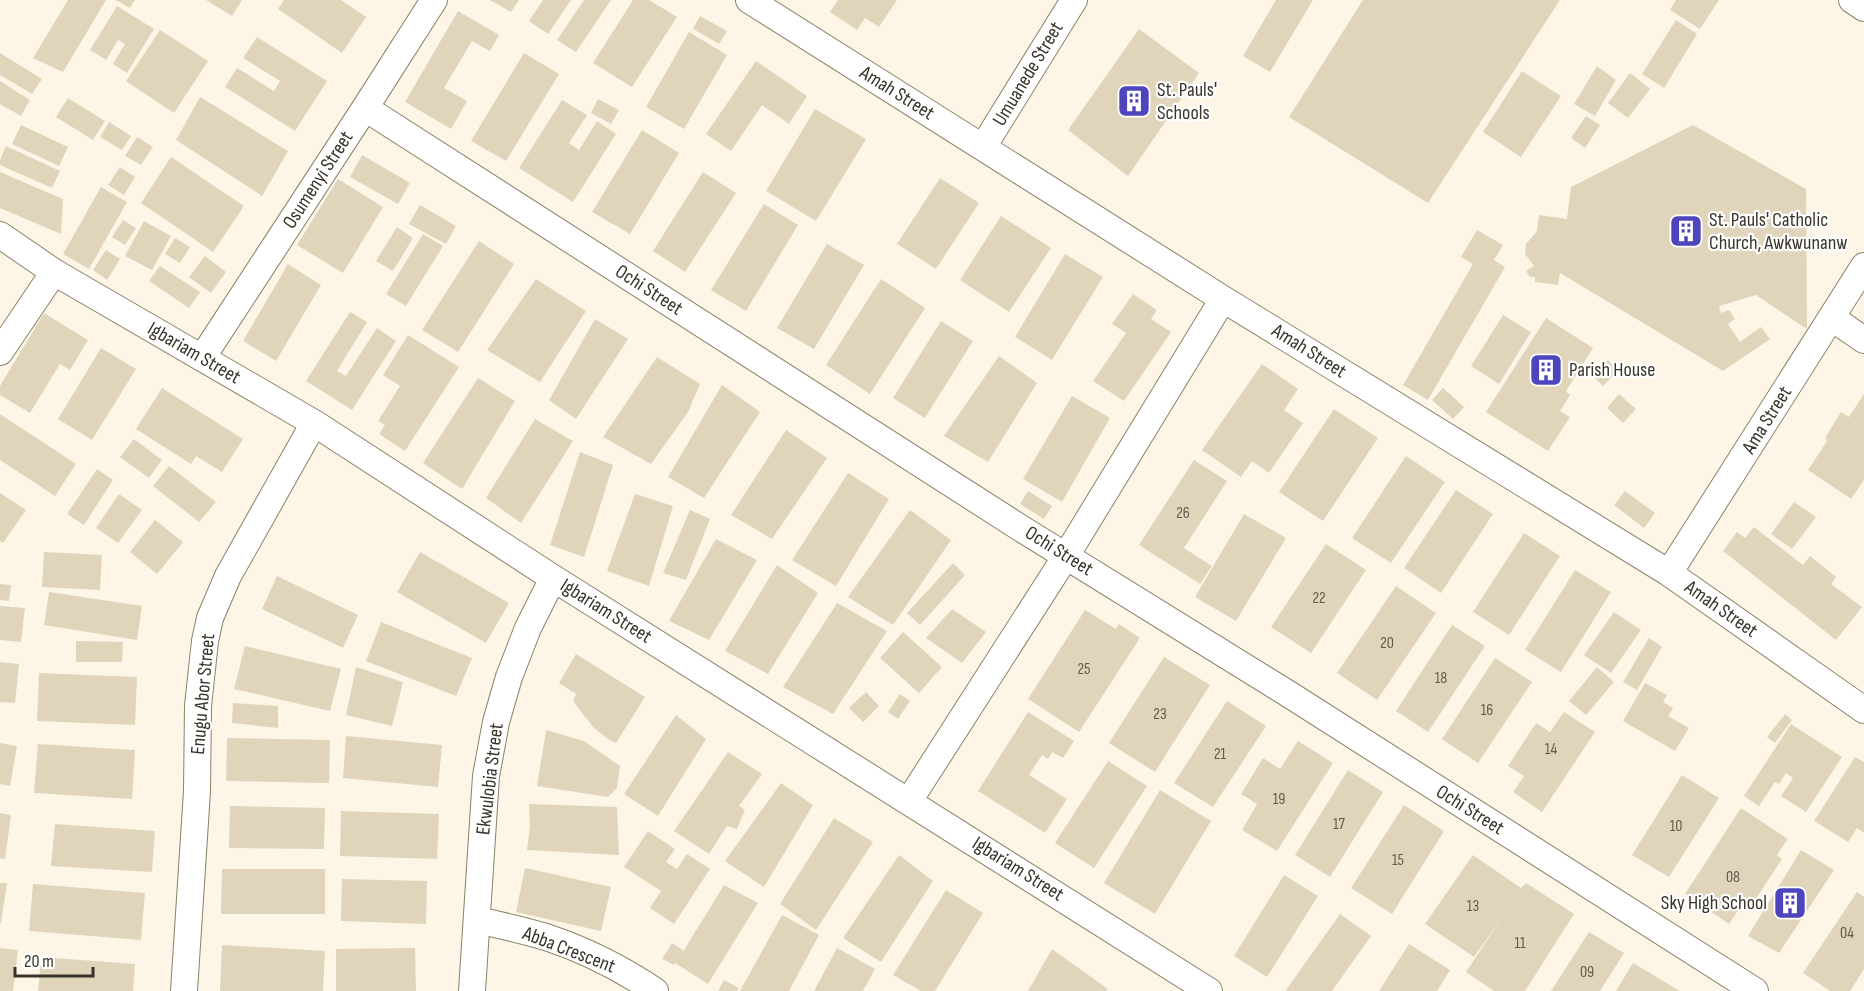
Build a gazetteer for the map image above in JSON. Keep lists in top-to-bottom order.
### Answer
{
  "streets": {
    "street": [
      "Umuanede Street",
      "Amah Street",
      "Osumenyi Street",
      "Ochi Street",
      "Igbariam Street",
      "Ama Street",
      "Enugu Abor Street",
      "Ekwulobia Street",
      "Abba Crescent"
    ]
  },
  "crossings": [
    ["Umuanede Street", "Amah Street"],
    ["Amah Street", "Ama Street"],
    ["Osumenyi Street", "Ochi Street"],
    ["Osumenyi Street", "Igbariam Street"],
    ["Igbariam Street", "Enugu Abor Street"],
    ["Igbariam Street", "Ekwulobia Street"],
    ["Ekwulobia Street", "Abba Crescent"]
  ],
  "places": {
    "building": [
      "St. Pauls' Schools",
      "St. Pauls' Catholic Church, Awkwunanw",
      "Parish House",
      "Sky High School"
    ]
  },
  "house_numbers": [
    "26",
    "22",
    "20",
    "25",
    "18",
    "16",
    "23",
    "14",
    "21",
    "19",
    "17",
    "10",
    "15",
    "08",
    "13",
    "04",
    "11",
    "09"
  ],
  "scale_bar": "20 m"
}
